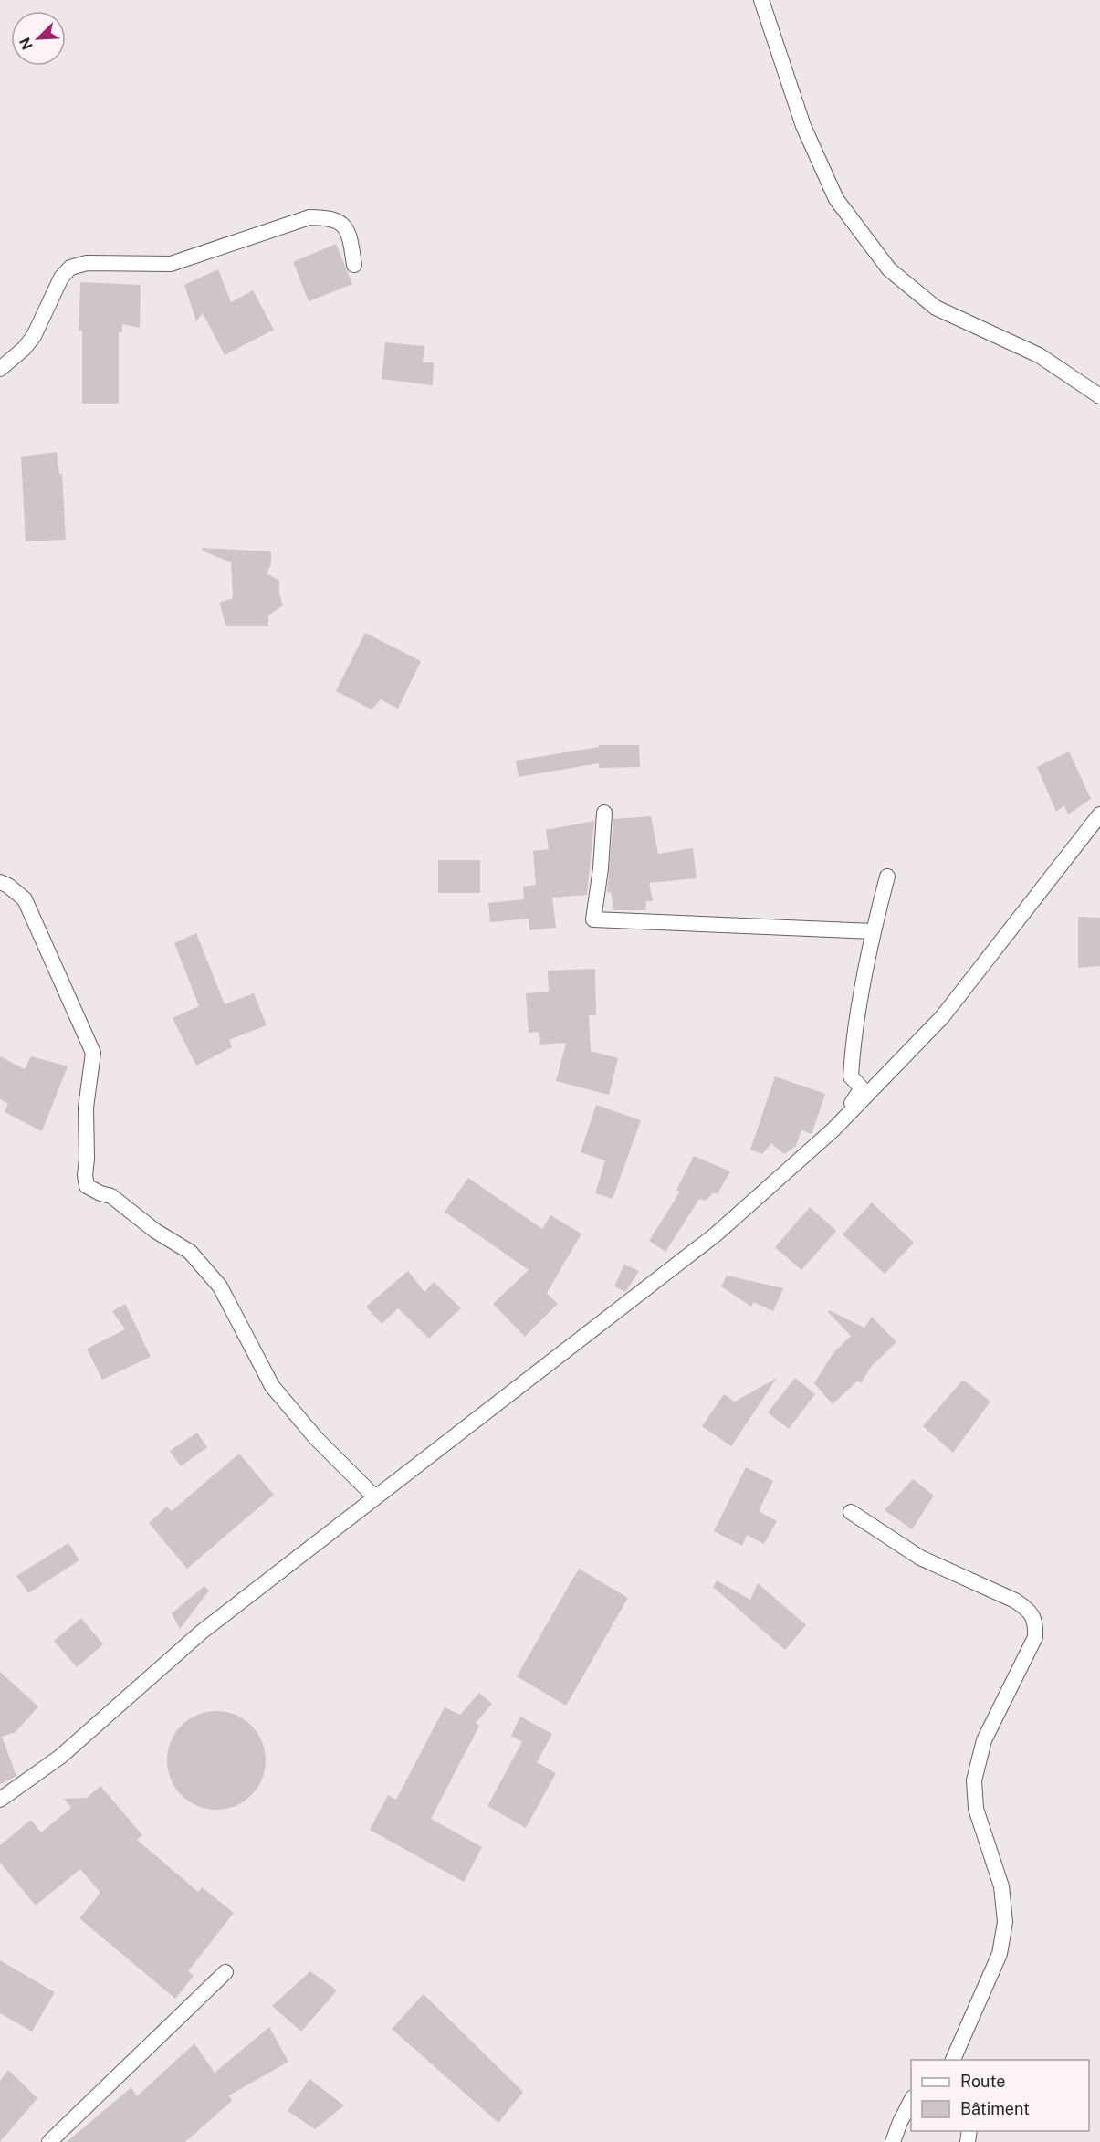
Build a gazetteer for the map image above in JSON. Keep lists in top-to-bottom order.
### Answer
{
  "legend": ["Route", "Bâtiment"],
  "north": "bottom left"
}
